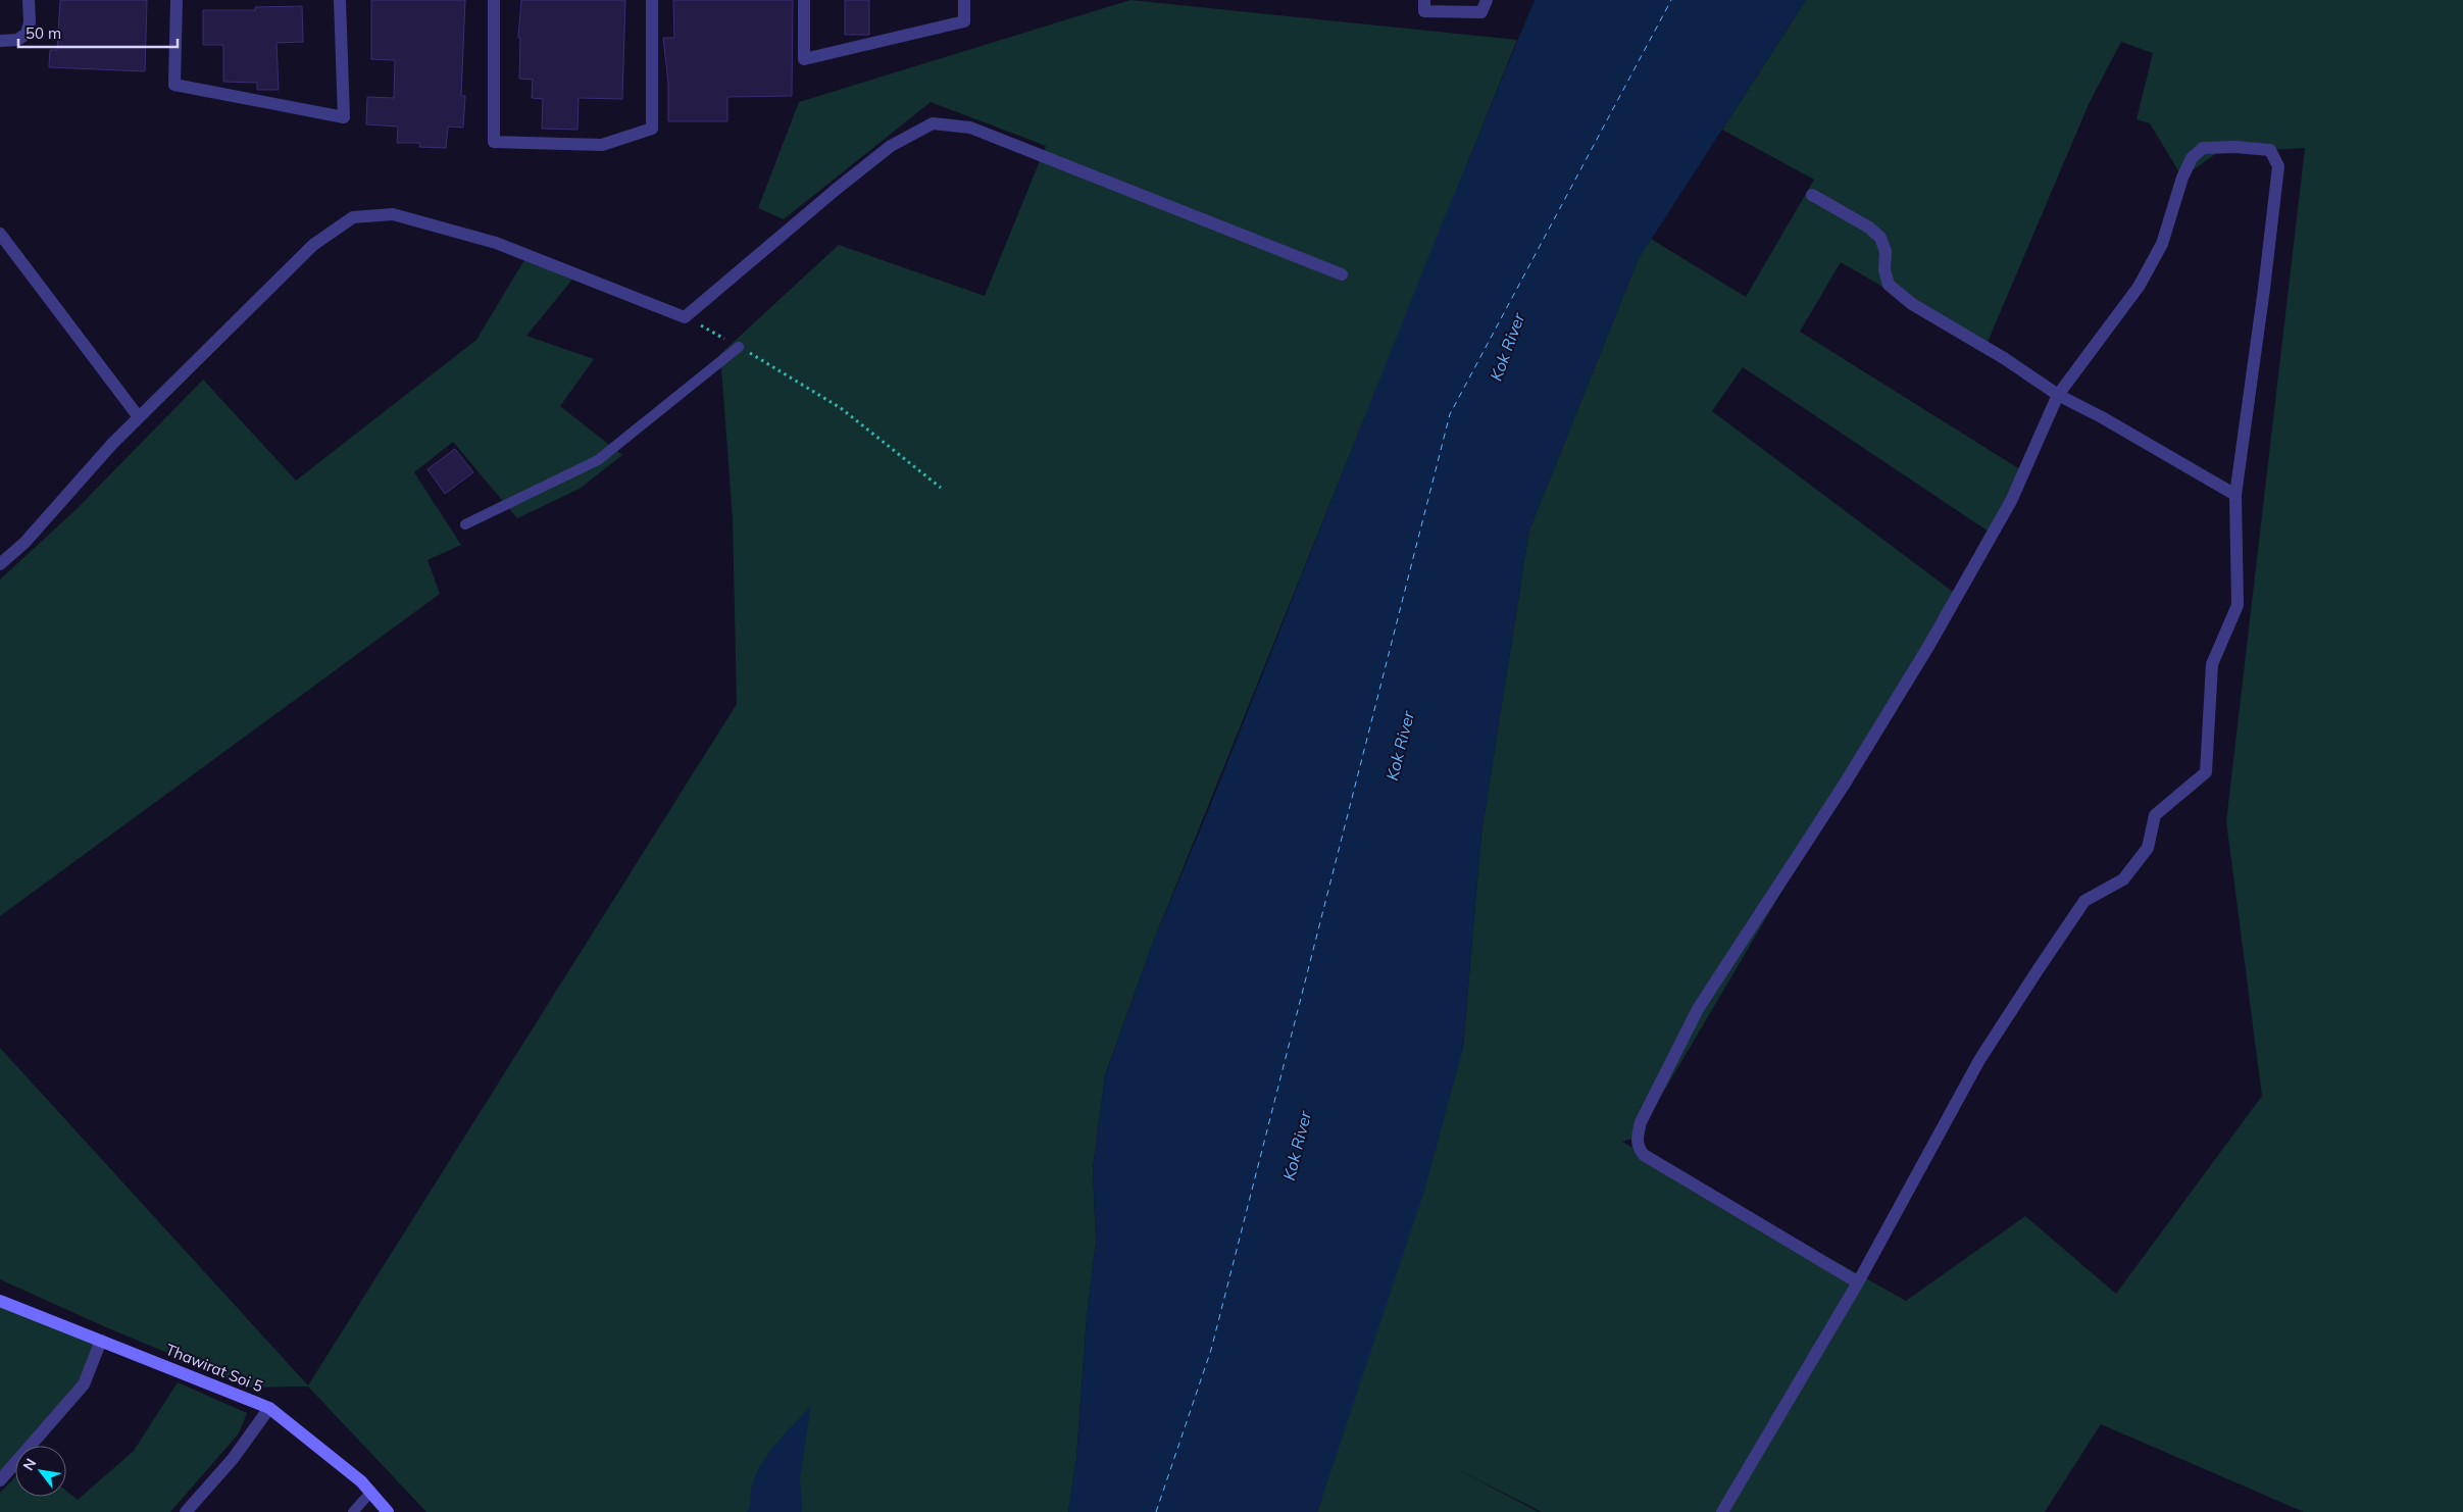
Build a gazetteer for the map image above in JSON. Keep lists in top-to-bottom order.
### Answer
{
  "streets": {
    "street": ["Thawirat Soi 5"]
  },
  "water": ["Kok River"],
  "scale_bar": "50 m",
  "north": "top left"
}
